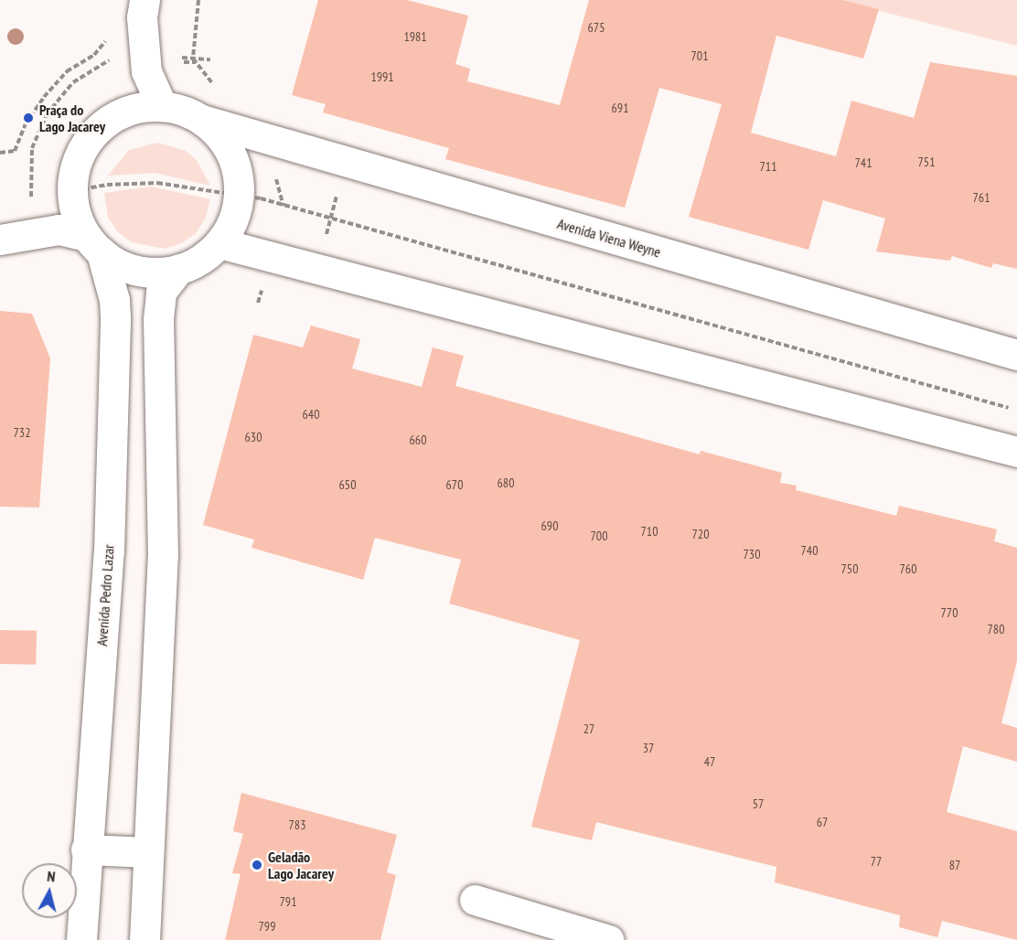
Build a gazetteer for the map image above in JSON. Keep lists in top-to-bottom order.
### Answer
{
  "streets": {
    "street": ["Avenida Viena Weyne", "Avenida Pedro Lazar"]
  },
  "places": ["Praça do Lago Jacarey", "Geladão Lago Jacarey"],
  "house_numbers": [
    "675",
    "1981",
    "701",
    "1991",
    "691",
    "751",
    "741",
    "711",
    "761",
    "640",
    "732",
    "630",
    "660",
    "680",
    "650",
    "670",
    "690",
    "710",
    "720",
    "700",
    "740",
    "730",
    "750",
    "760",
    "770",
    "780",
    "27",
    "37",
    "47",
    "57",
    "67",
    "783",
    "77",
    "87",
    "791",
    "799"
  ],
  "north": "top"
}
